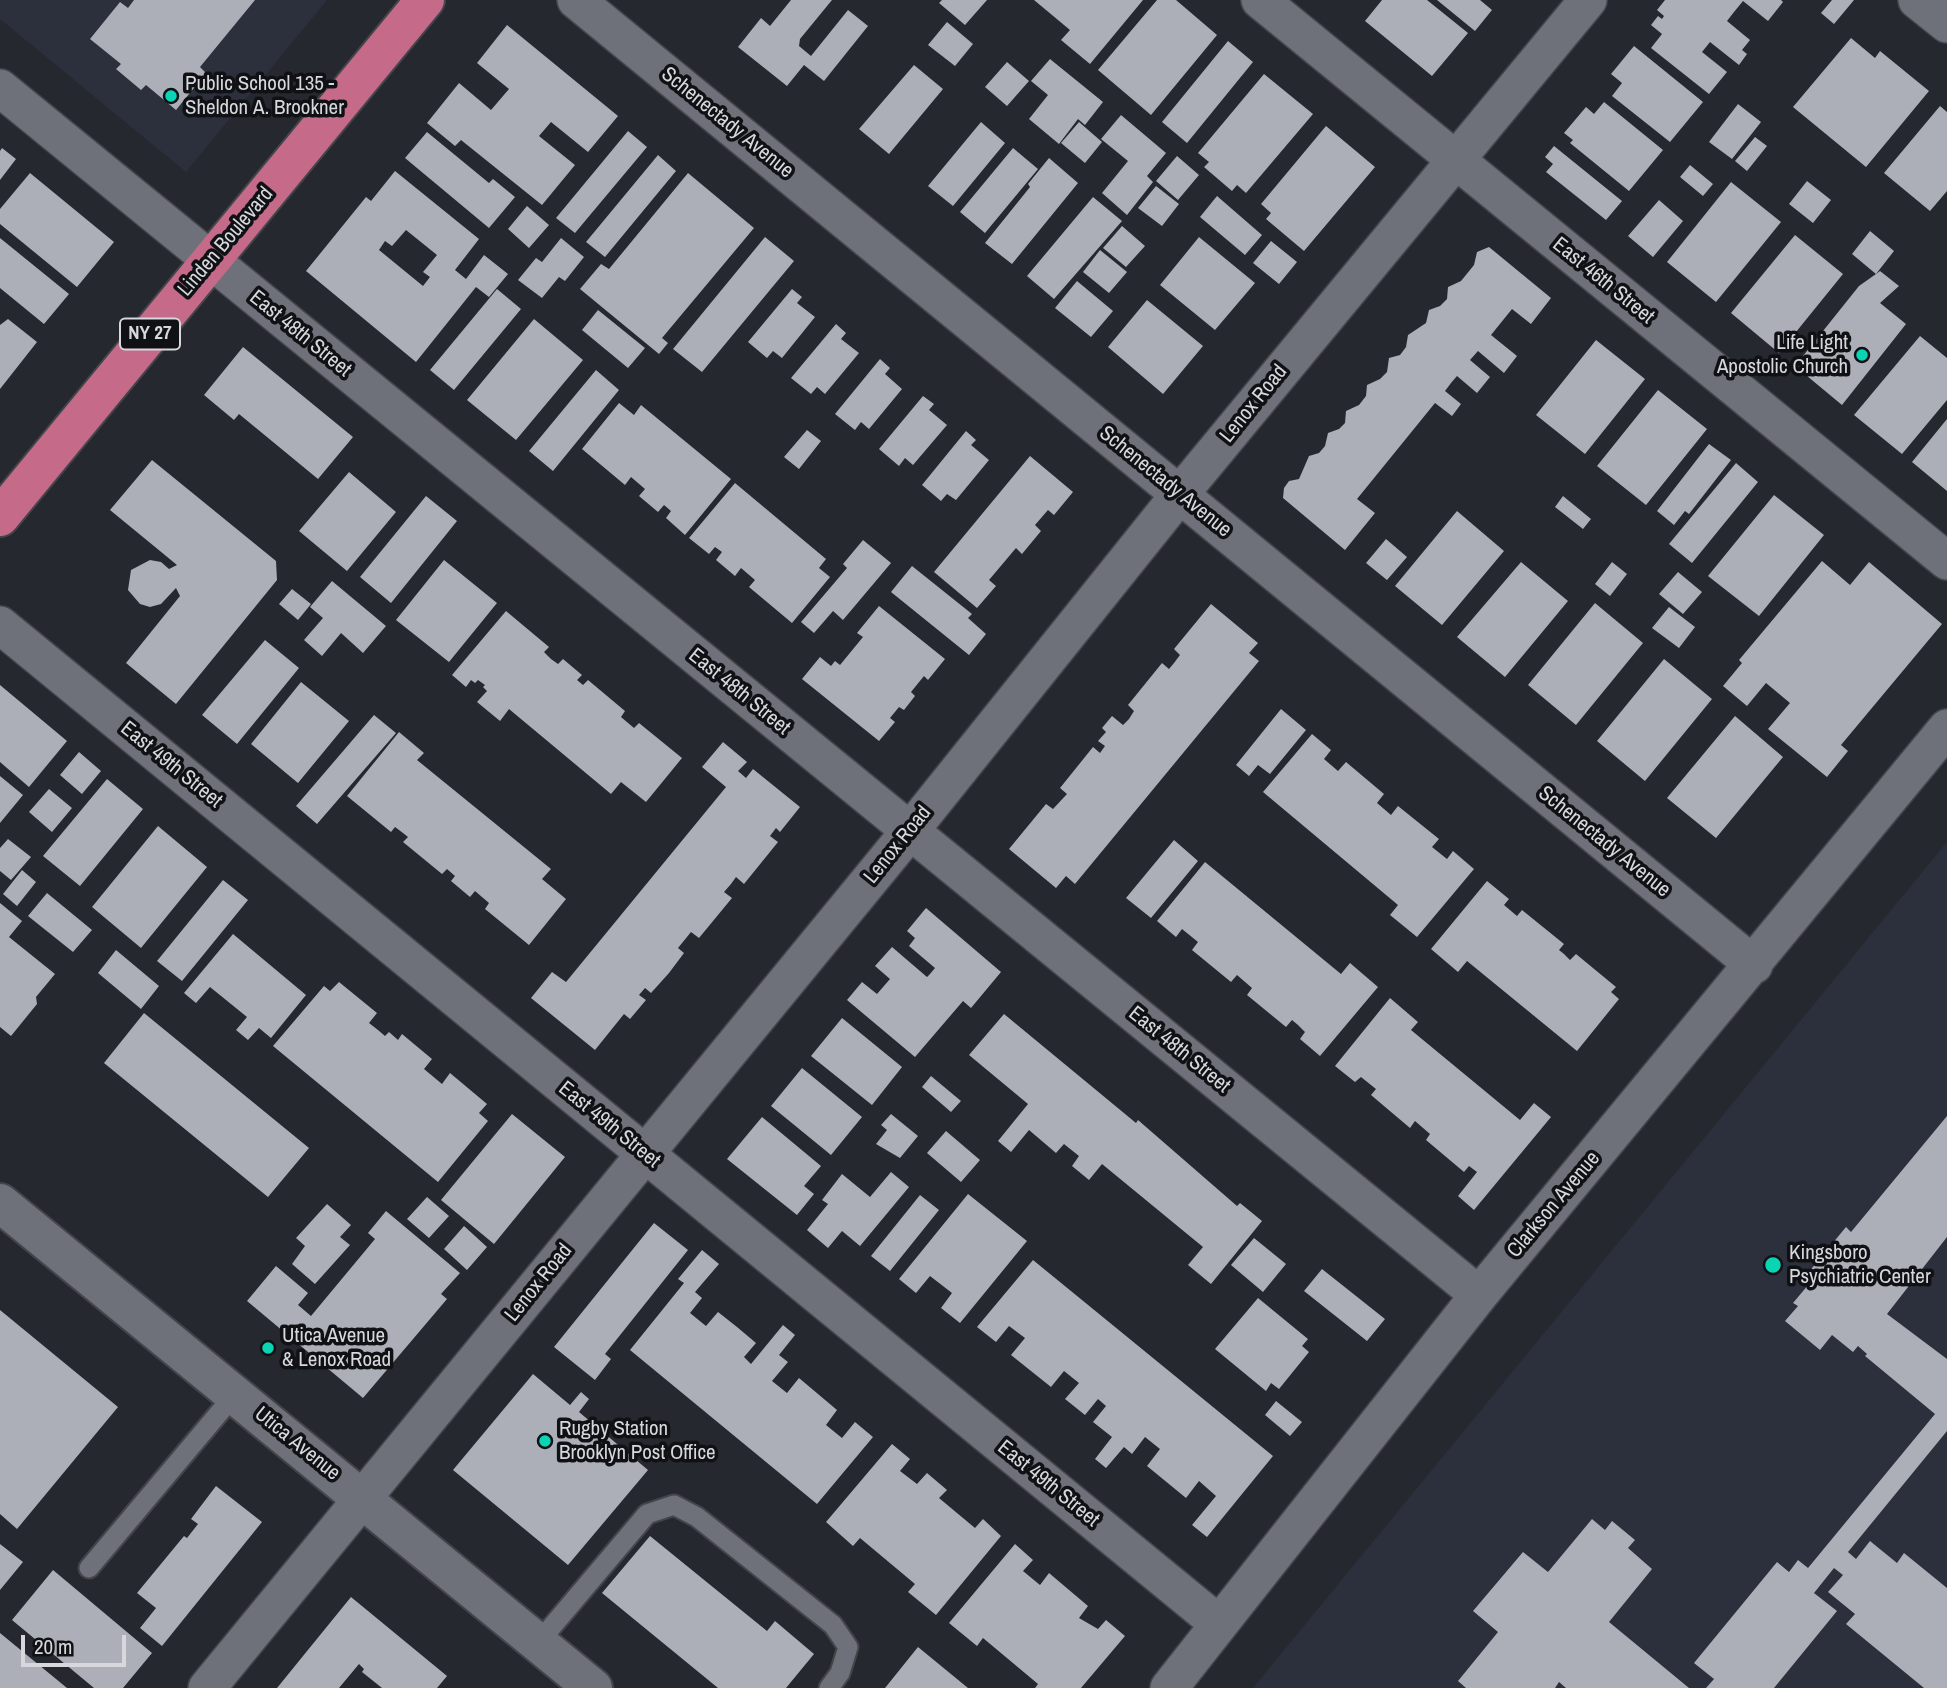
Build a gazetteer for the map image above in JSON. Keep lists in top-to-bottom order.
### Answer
{
  "streets": {
    "highway": ["Linden Boulevard", "NY 27"],
    "main road": ["Utica Avenue"],
    "street": [
      "Schenectady Avenue",
      "East 46th Street",
      "East 48th Street",
      "Lenox Road",
      "East 49th Street",
      "Clarkson Avenue"
    ]
  },
  "crossings": [
    ["Schenectady Avenue", "Lenox Road"],
    ["Schenectady Avenue", "Clarkson Avenue"],
    ["Linden Boulevard", "East 48th Street"],
    ["East 46th Street", "Lenox Road"],
    ["East 48th Street", "Lenox Road"],
    ["East 48th Street", "Clarkson Avenue"],
    ["Lenox Road", "East 49th Street"],
    ["Lenox Road", "Utica Avenue"],
    ["East 49th Street", "Clarkson Avenue"]
  ],
  "places": [
    "Public School 135 - Sheldon A. Brookner",
    "Life Light Apostolic Church",
    "Kingsboro Psychiatric Center",
    "Utica Avenue & Lenox Road",
    "Rugby Station Brooklyn Post Office"
  ],
  "scale_bar": "20 m"
}
